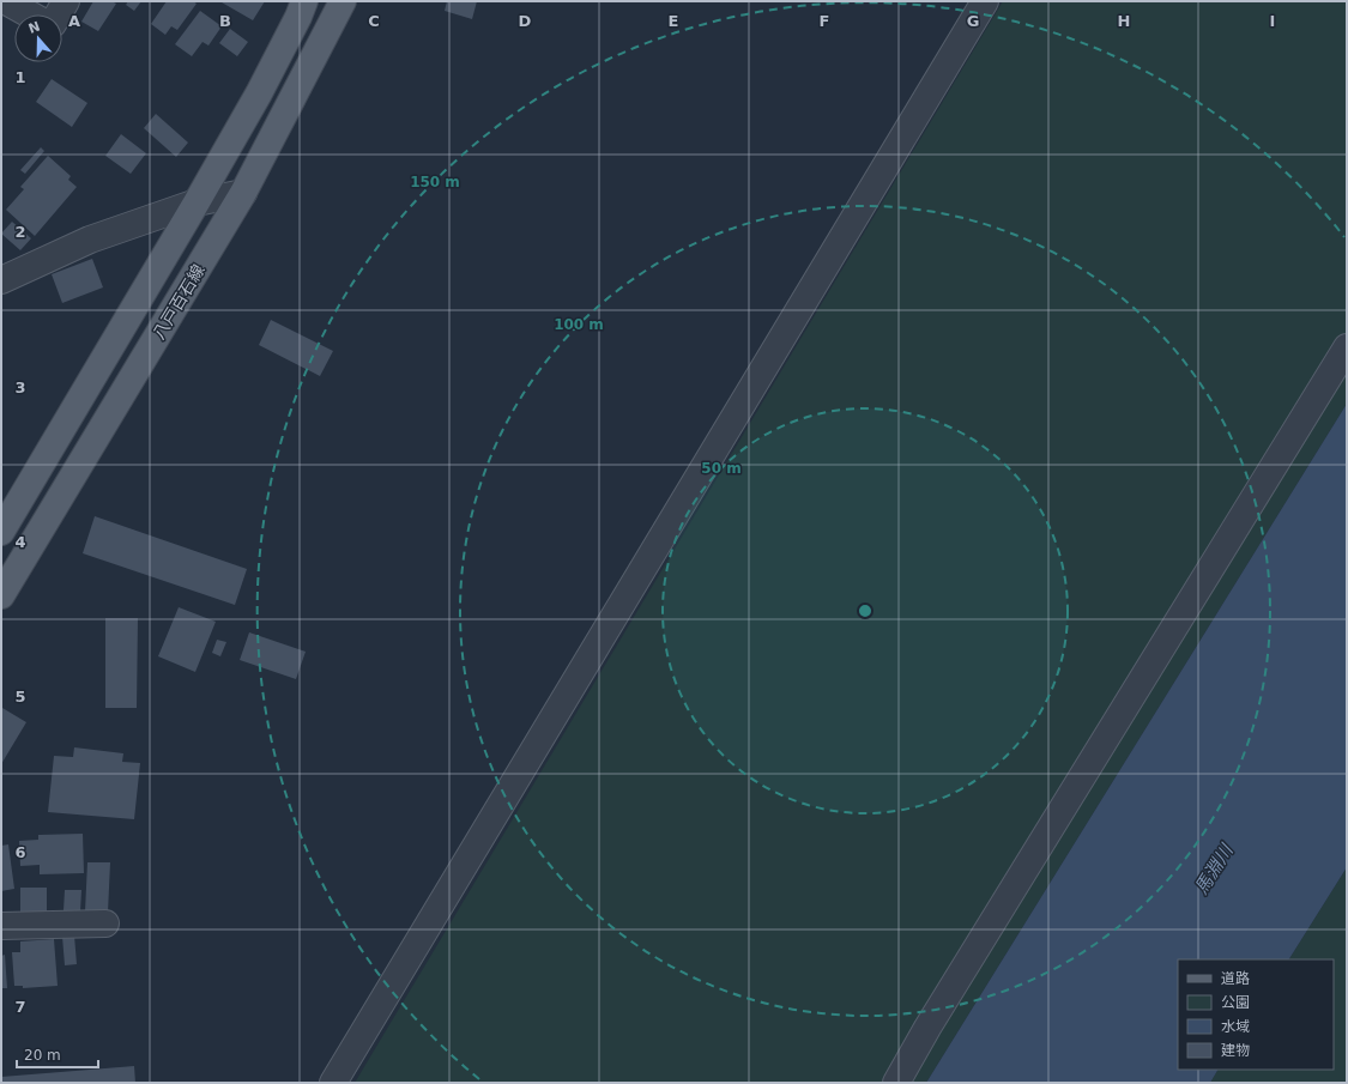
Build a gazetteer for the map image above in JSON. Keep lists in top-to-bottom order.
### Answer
{
  "streets": {
    "main road": ["八戸百石線"]
  },
  "water": ["馬淵川"],
  "legend": [
    "道路",
    "公園",
    "水域",
    "建物"
  ],
  "scale_bar": "20 m",
  "north": "top",
  "grid": {
    "columns": [
      "A",
      "B",
      "C",
      "D",
      "E",
      "F",
      "G",
      "H",
      "I"
    ],
    "rows": [
      "1",
      "2",
      "3",
      "4",
      "5",
      "6",
      "7"
    ]
  },
  "rings": ["150 m", "100 m", "50 m"]
}
